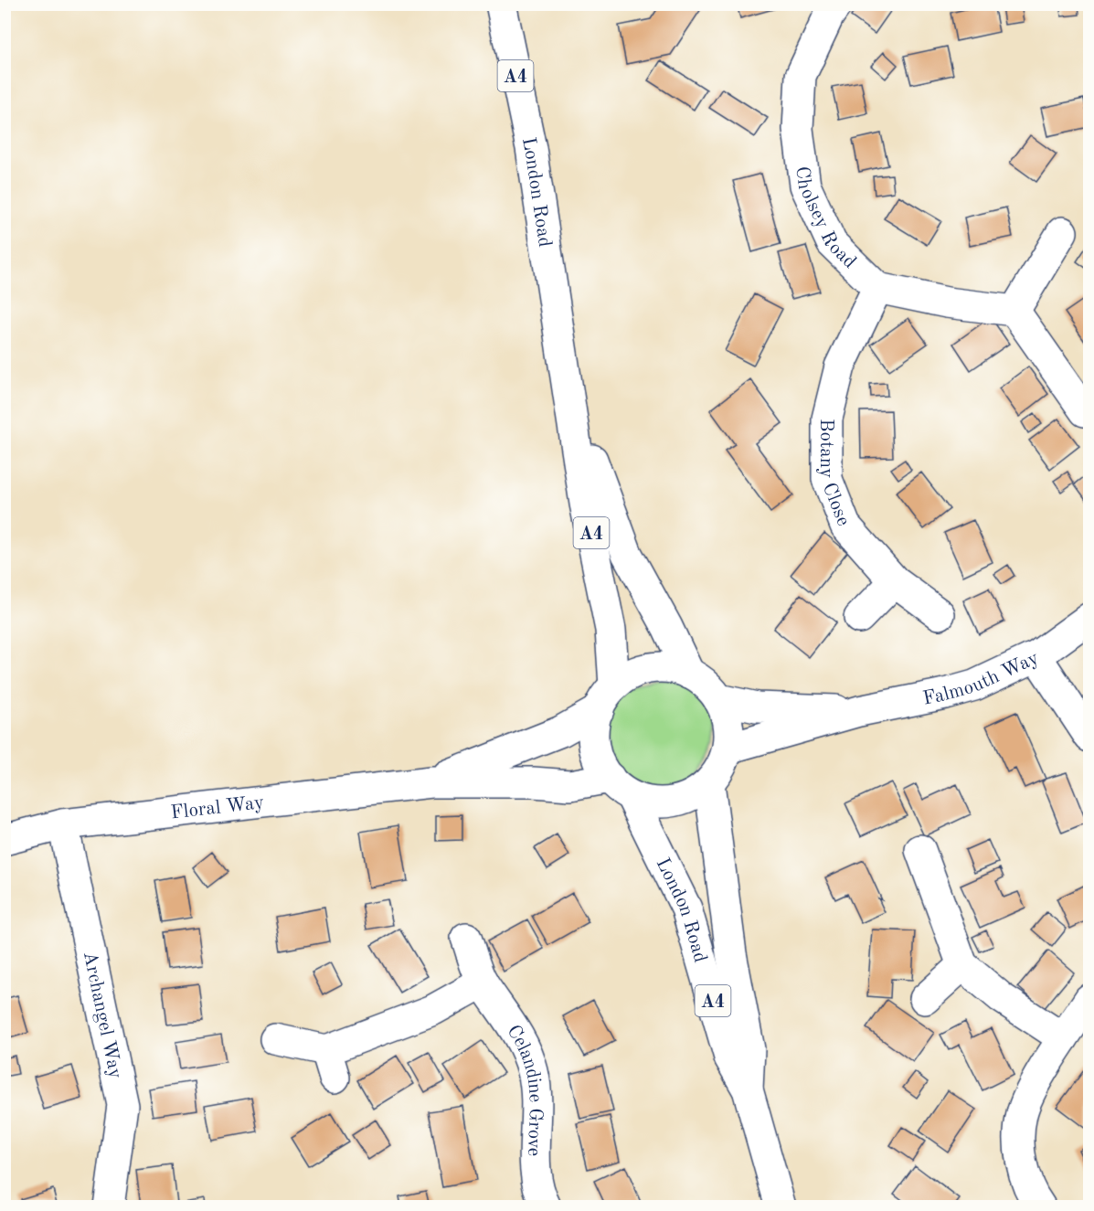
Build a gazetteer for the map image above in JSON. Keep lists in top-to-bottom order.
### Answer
{
  "streets": {
    "street": [
      "A4",
      "London Road",
      "Cholsey Road",
      "Botany Close",
      "Falmouth Way",
      "Floral Way",
      "Archangel Way",
      "Celandine Grove"
    ]
  },
  "crossings": [
    ["A4", "London Road"],
    ["A4", "Falmouth Way"],
    ["A4", "Floral Way"],
    ["London Road", "Falmouth Way"],
    ["London Road", "Floral Way"],
    ["Cholsey Road", "Botany Close"],
    ["Falmouth Way", "Floral Way"],
    ["Floral Way", "Archangel Way"]
  ]
}
